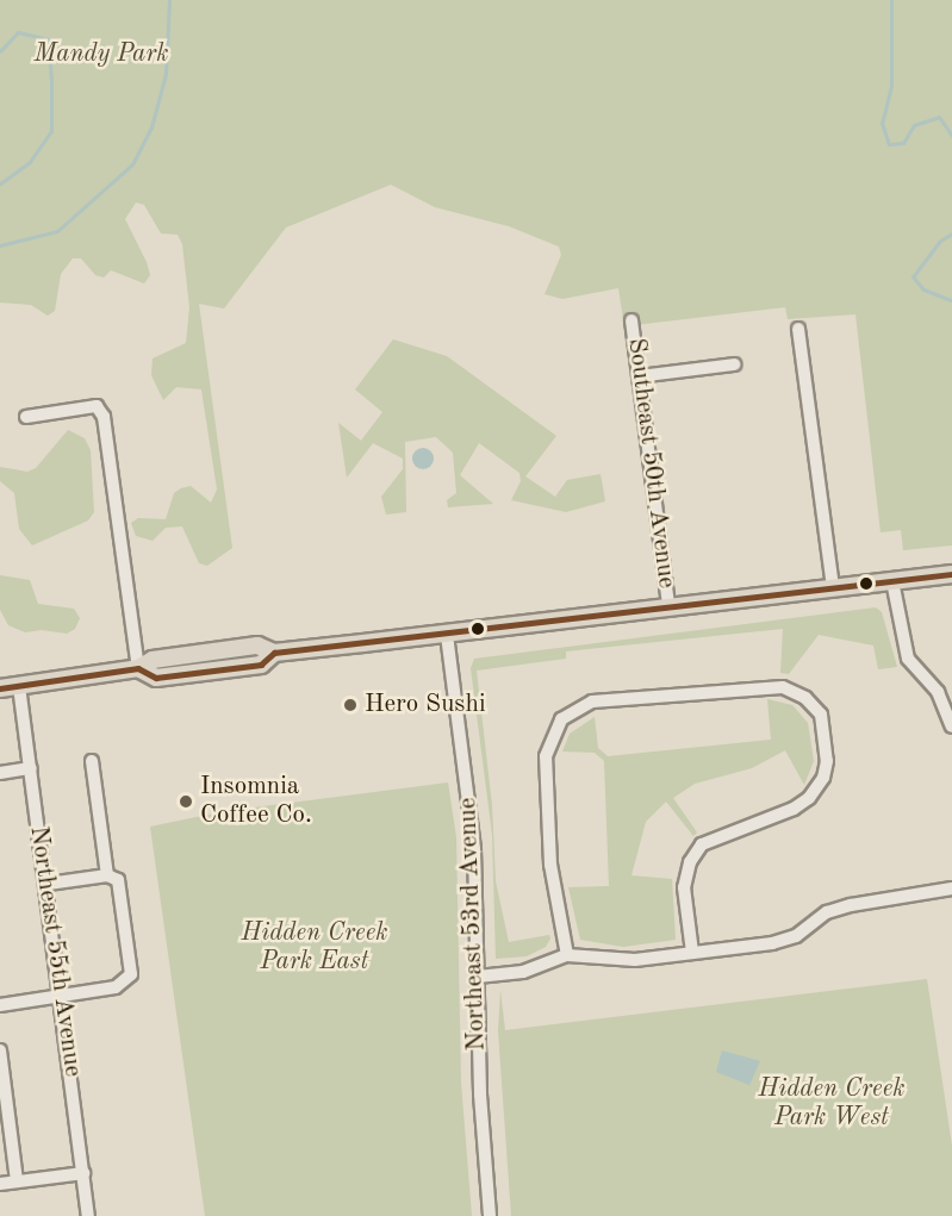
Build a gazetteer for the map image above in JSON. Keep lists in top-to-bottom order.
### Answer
{
  "streets": {
    "street": ["Southeast 50th Avenue", "Northeast 53rd Avenue", "Northeast 55th Avenue"]
  },
  "parks": ["Mandy Park", "Hidden Creek Park East", "Hidden Creek Park West"],
  "places": ["Hero Sushi", "Insomnia Coffee Co."]
}
